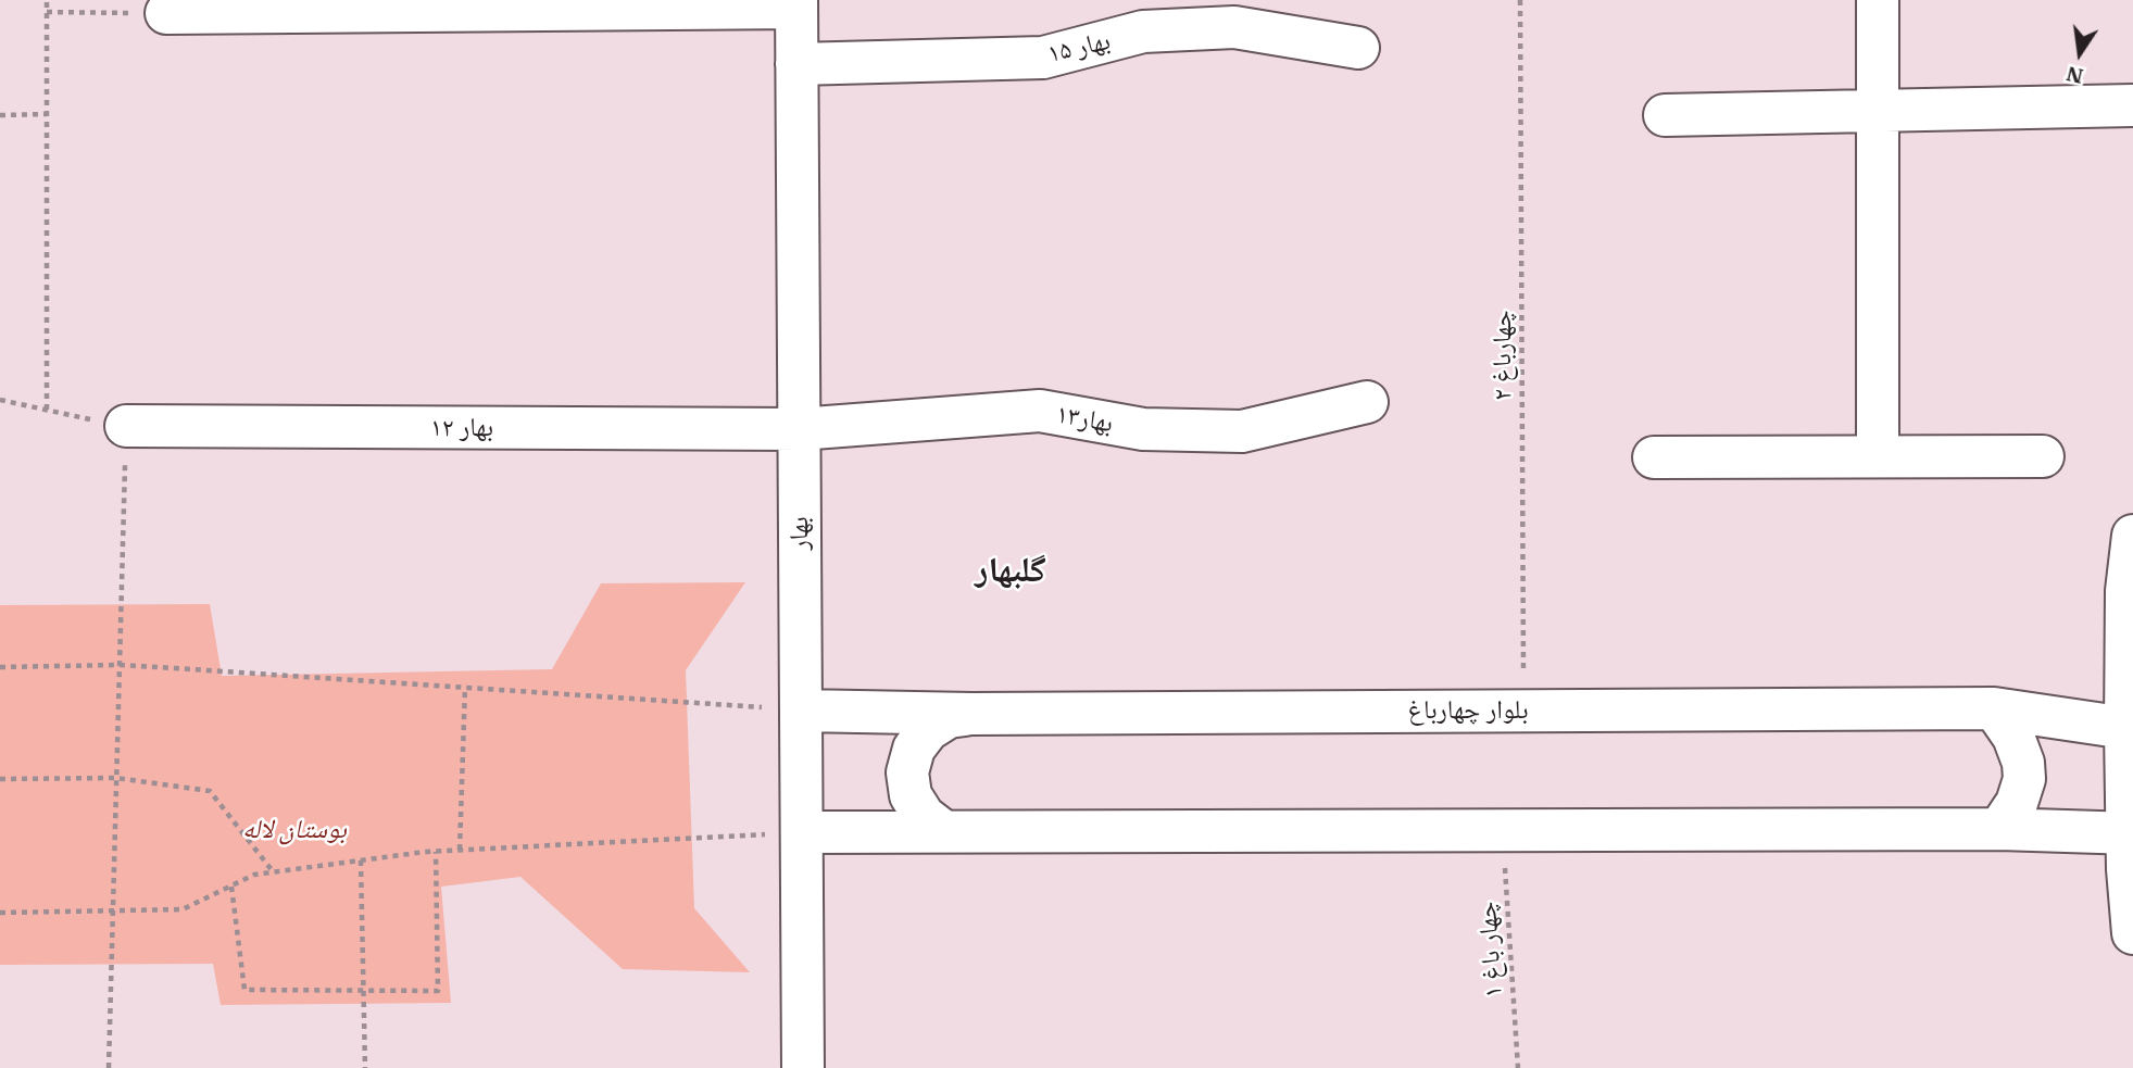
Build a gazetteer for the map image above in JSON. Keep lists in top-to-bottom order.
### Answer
{
  "streets": {
    "street": [
      "بهار ۱۵",
      "بهار۱۳",
      "بهار ۱۲",
      "بهار",
      "بلوار چهارباغ"
    ],
    "path": ["چهارباغ ۲", "چهار باغ ۱"]
  },
  "crossings": [
    ["بهار ۱۵", "بهار"],
    ["چهارباغ ۲", "بلوار چهارباغ"],
    ["بهار۱۳", "بهار ۱۲"],
    ["بهار۱۳", "بهار"],
    ["بهار ۱۲", "بهار"],
    ["بهار", "بلوار چهارباغ"]
  ],
  "districts": ["گلبهار"],
  "parks": ["بوستان لاله"],
  "north": "bottom"
}
